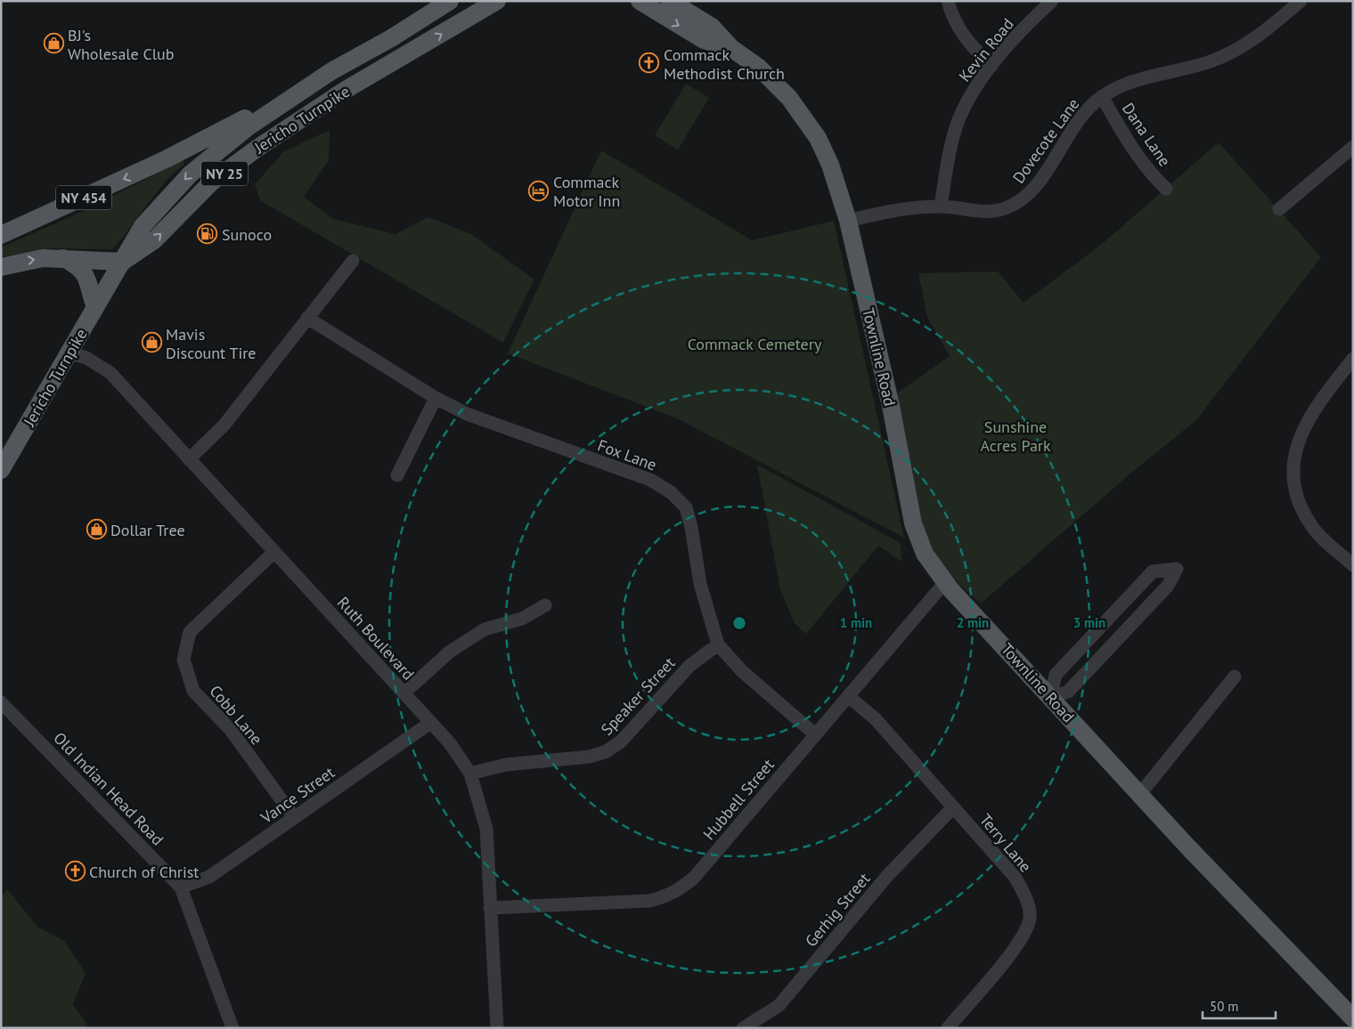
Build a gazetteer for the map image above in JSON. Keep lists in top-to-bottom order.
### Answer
{
  "streets": {
    "main road": [
      "Jericho Turnpike",
      "NY 25",
      "NY 454",
      "Townline Road"
    ],
    "street": [
      "Kevin Road",
      "Dana Lane",
      "Dovecote Lane",
      "Fox Lane",
      "Ruth Boulevard",
      "Speaker Street",
      "Cobb Lane",
      "Old Indian Head Road",
      "Vance Street",
      "Hubbell Street",
      "Terry Lane",
      "Gerhig Street"
    ]
  },
  "crossings": [
    ["Kevin Road", "Dovecote Lane"],
    ["Jericho Turnpike", "NY 454"],
    ["Jericho Turnpike", "Ruth Boulevard"],
    ["Dana Lane", "Dovecote Lane"],
    ["Dovecote Lane", "Townline Road"],
    ["Townline Road", "Hubbell Street"],
    ["Fox Lane", "Speaker Street"],
    ["Fox Lane", "Hubbell Street"],
    ["Ruth Boulevard", "Speaker Street"],
    ["Ruth Boulevard", "Cobb Lane"],
    ["Ruth Boulevard", "Vance Street"],
    ["Ruth Boulevard", "Hubbell Street"],
    ["Cobb Lane", "Vance Street"],
    ["Old Indian Head Road", "Vance Street"],
    ["Hubbell Street", "Terry Lane"],
    ["Terry Lane", "Gerhig Street"]
  ],
  "parks": ["Commack Cemetery", "Sunshine Acres Park"],
  "places": {
    "shop": ["BJ's Wholesale Club", "Mavis Discount Tire", "Dollar Tree"],
    "church": ["Commack Methodist Church", "Church of Christ"],
    "hotel": ["Commack Motor Inn"],
    "fuel station": ["Sunoco"]
  },
  "scale_bar": "50 m",
  "rings": ["1 min", "2 min", "3 min"]
}
